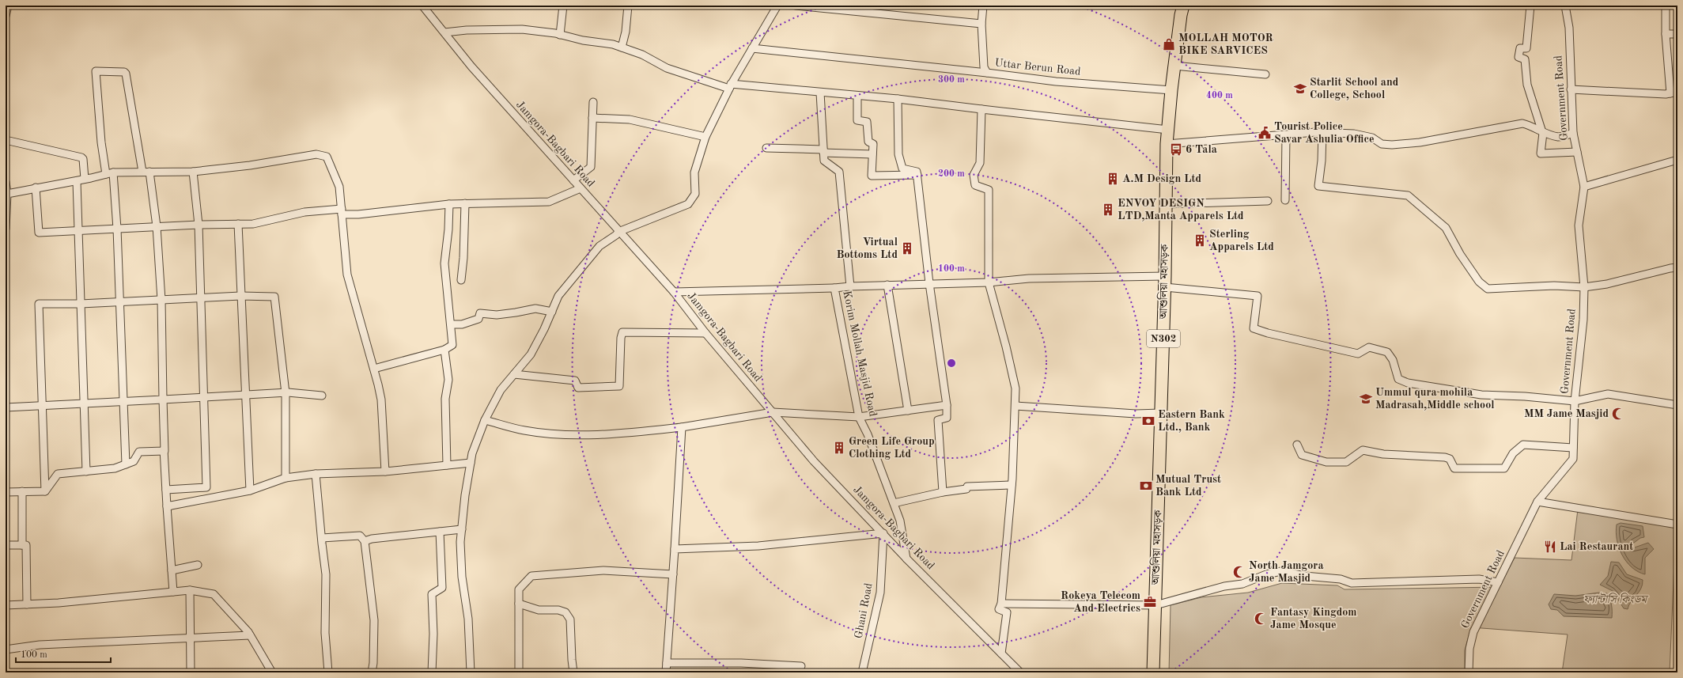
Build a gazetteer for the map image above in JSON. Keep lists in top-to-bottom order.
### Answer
{
  "streets": {
    "highway": ["আশুলিয়া মহাসড়ক", "N302"],
    "street": [
      "Uttar Berun Road",
      "Government Road",
      "Jamgora-Bagbari Road",
      "Korim Mollah Masjid Road",
      "Ghani Road"
    ]
  },
  "crossings": [
    ["Uttar Berun Road", "আশুলিয়া মহাসড়ক"],
    ["Jamgora-Bagbari Road", "Korim Mollah Masjid Road"],
    ["Jamgora-Bagbari Road", "Ghani Road"]
  ],
  "parks": ["ফ্যান্টাসি কিংডম"],
  "places": {
    "shop": ["MOLLAH MOTOR BIKE SARVICES"],
    "school or university": ["Starlit School and College, School", "Ummul qura mohila Madrasah,Middle school"],
    "public building": ["Tourist Police Savar Ashulia Office"],
    "bus stop": ["6 Tala"],
    "building": [
      "A.M Design Ltd",
      "ENVOY DESIGN LTD,Manta Apparels Ltd",
      "Sterling Apparels Ltd",
      "Virtual Bottoms Ltd",
      "Green Life Group Clothing Ltd"
    ],
    "mosque": ["MM Jame Masjid", "North Jamgora Jame Masjid", "Fantasy Kingdom Jame Mosque"],
    "bank": ["Eastern Bank Ltd., Bank", "Mutual Trust Bank Ltd"],
    "restaurant": ["Lai Restaurant"],
    "office": ["Rokeya Telecom And Electrics"]
  },
  "scale_bar": "100 m",
  "rings": [
    "300 m",
    "400 m",
    "200 m",
    "100 m"
  ]
}
